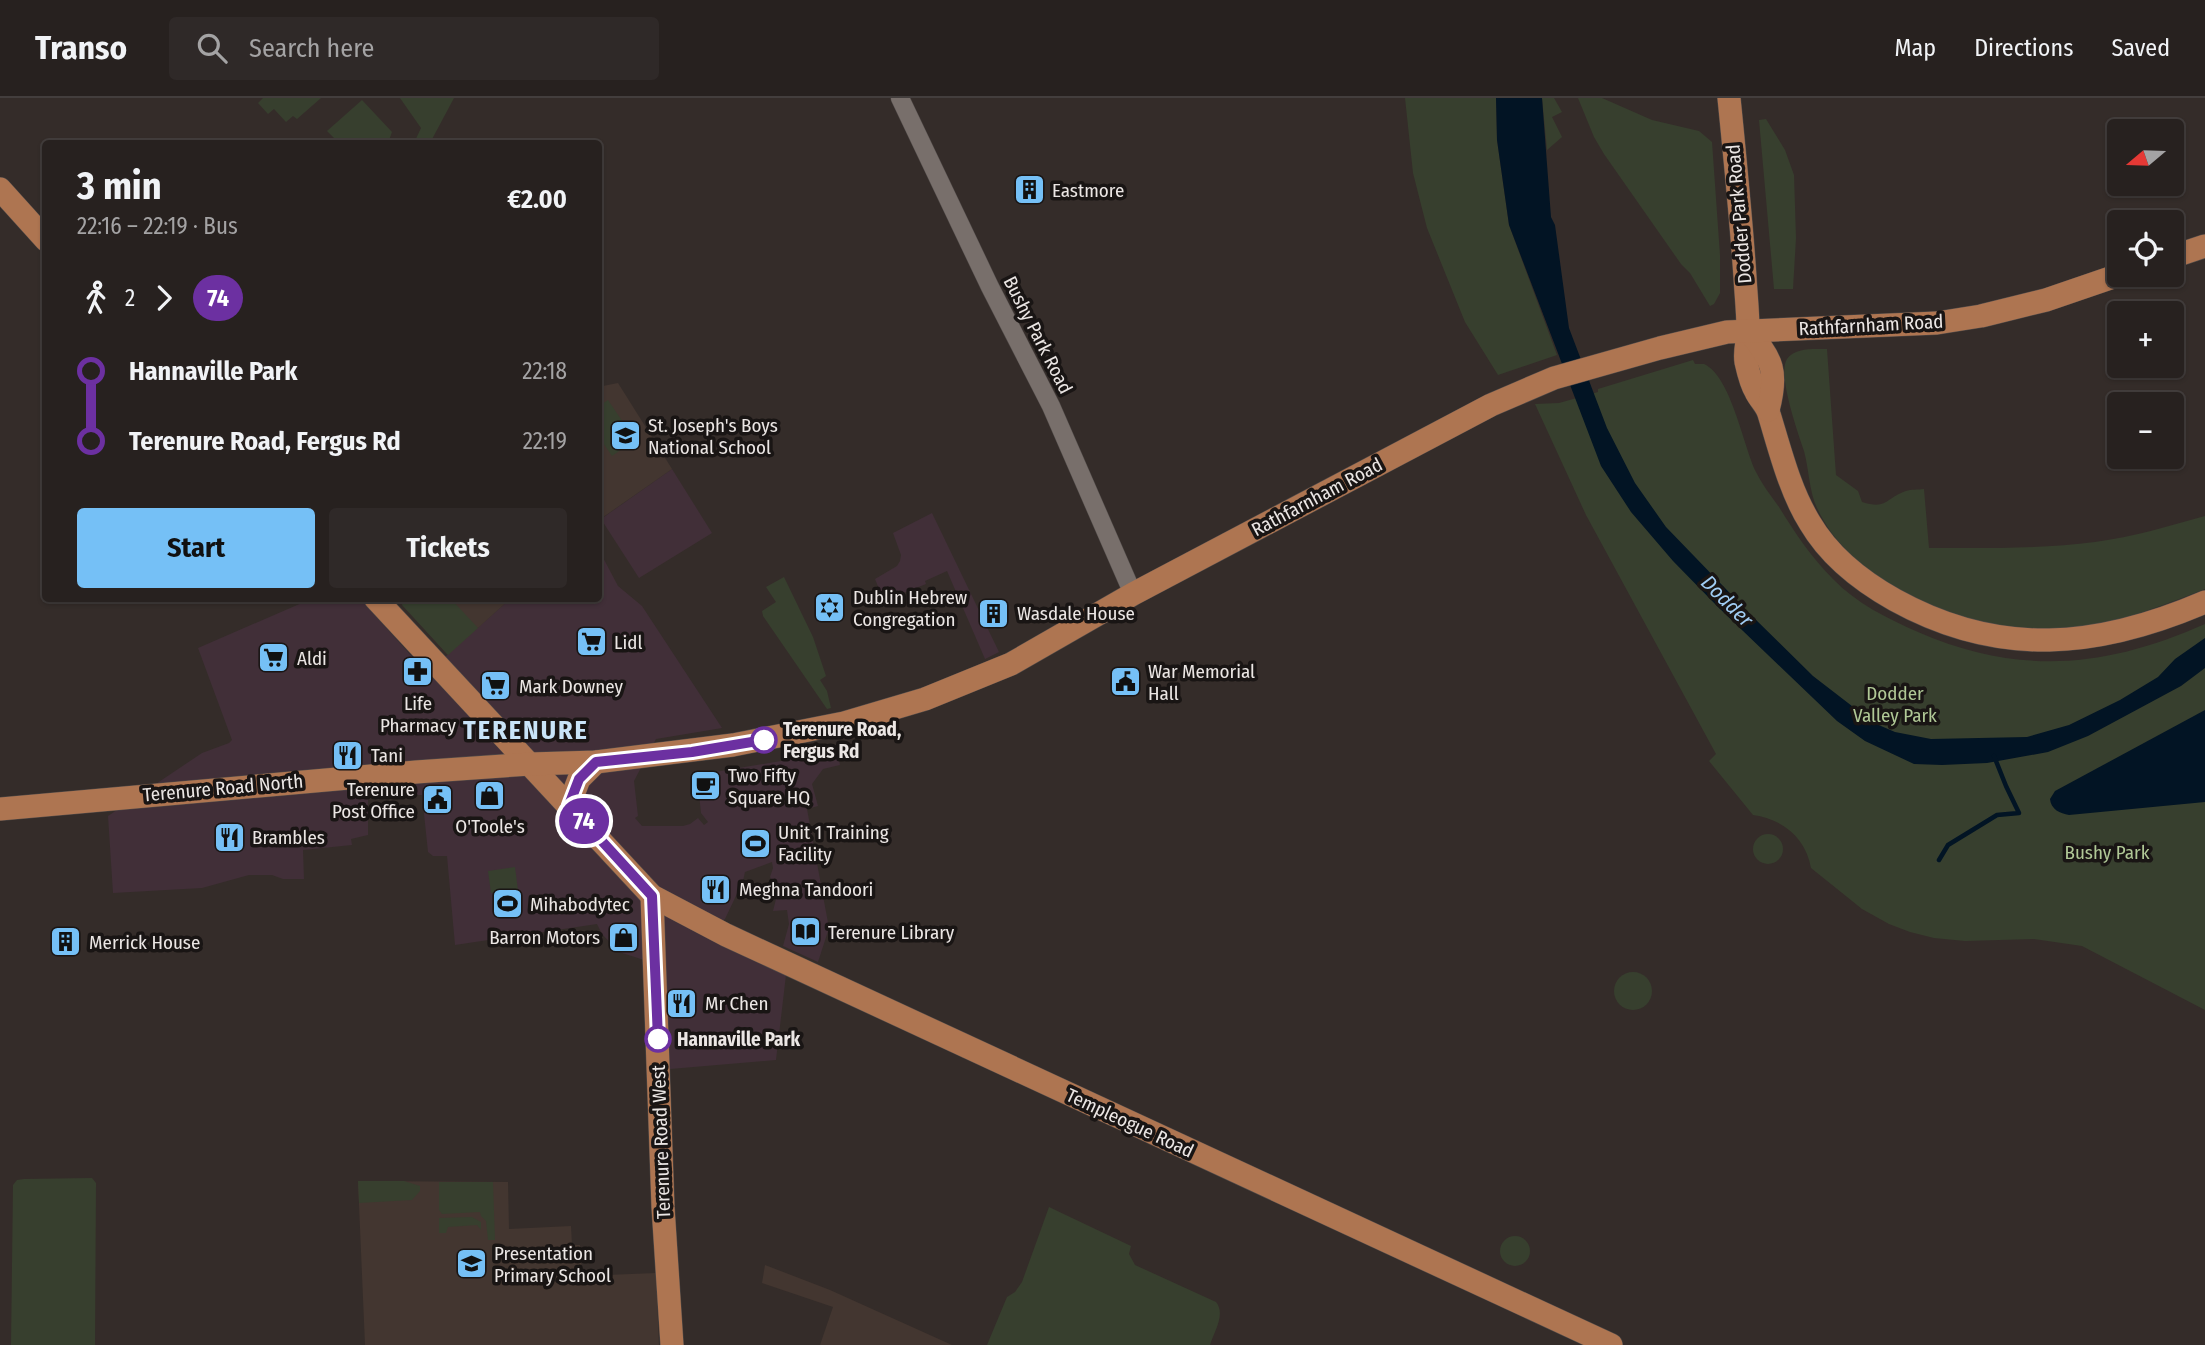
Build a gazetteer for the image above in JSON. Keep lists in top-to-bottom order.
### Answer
{
  "streets": {
    "main road": [
      "Dodder Park Road",
      "Rathfarnham Road",
      "Terenure Road North",
      "Templeogue Road",
      "Terenure Road West"
    ],
    "street": ["Bushy Park Road"]
  },
  "crossings": [
    ["Dodder Park Road", "Rathfarnham Road"],
    ["Rathfarnham Road", "Bushy Park Road"],
    ["Rathfarnham Road", "Terenure Road North"],
    ["Rathfarnham Road", "Templeogue Road"],
    ["Terenure Road North", "Templeogue Road"],
    ["Templeogue Road", "Terenure Road West"]
  ],
  "districts": ["TERENURE"],
  "water": ["Dodder"],
  "parks": ["Dodder Valley Park", "Bushy Park"],
  "places": {
    "building": ["Eastmore", "Wasdale House", "Merrick House"],
    "school or university": ["St. Joseph's Boys National School", "Presentation Primary School"],
    "synagogue": ["Dublin Hebrew Congregation"],
    "supermarket": ["Lidl", "Aldi", "Mark Downey"],
    "pharmacy": ["Life Pharmacy"],
    "public building": ["War Memorial Hall", "Terenure Post Office"],
    "other": ["Terenure Road, Fergus Rd", "Hannaville Park"],
    "restaurant": [
      "Tani",
      "Brambles",
      "Meghna Tandoori",
      "Mr Chen"
    ],
    "cafe": ["Two Fifty Square HQ"],
    "shop": ["O'Toole's", "Barron Motors"],
    "sports": ["Unit 1 Training Facility", "Mihabodytec"],
    "library": ["Terenure Library"]
  },
  "lines": ["bus line 74"],
  "north": "left",
  "page": {
    "header": "Transo",
    "search": "Search here",
    "nav": ["Map", "Directions", "Saved"],
    "on_map": "74",
    "map_buttons": ["+", "−"],
    "heading": ["3 min", "22:16 – 22:19 · Bus", "€2.00"],
    "legs": ["2", "74"],
    "list": [
      {
        "name": "Hannaville Park",
        "value": "22:18"
      },
      {
        "name": "Terenure Road, Fergus Rd",
        "value": "22:19"
      }
    ],
    "buttons": ["Start", "Tickets"]
  }
}
